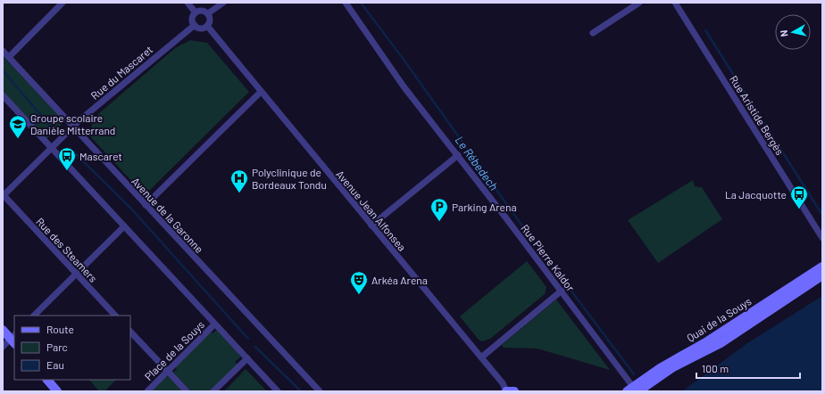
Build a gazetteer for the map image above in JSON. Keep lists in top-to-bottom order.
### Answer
{
  "streets": {
    "main road": ["Quai de la Souys"],
    "street": [
      "Rue du Mascaret",
      "Rue Aristide Bergès",
      "Avenue Jean Alfonsea",
      "Avenue de la Garonne",
      "Rue des Steamers",
      "Rue Pierre Kaldor",
      "Place de la Souys"
    ]
  },
  "crossings": [
    ["Rue du Mascaret", "Avenue Jean Alfonsea"],
    ["Rue du Mascaret", "Avenue de la Garonne"],
    ["Rue du Mascaret", "Rue des Steamers"],
    ["Rue Pierre Kaldor", "Quai de la Souys"]
  ],
  "water": ["Le Rébedech"],
  "places": {
    "school or university": ["Groupe scolaire Danièle Mitterrand"],
    "bus stop": ["Mascaret", "La Jacquotte"],
    "hospital": ["Polyclinique de Bordeaux Tondu"],
    "parking": ["Parking Arena"],
    "theatre": ["Arkéa Arena"]
  },
  "legend": ["Route", "Parc", "Eau"],
  "scale_bar": "100 m",
  "north": "left"
}
